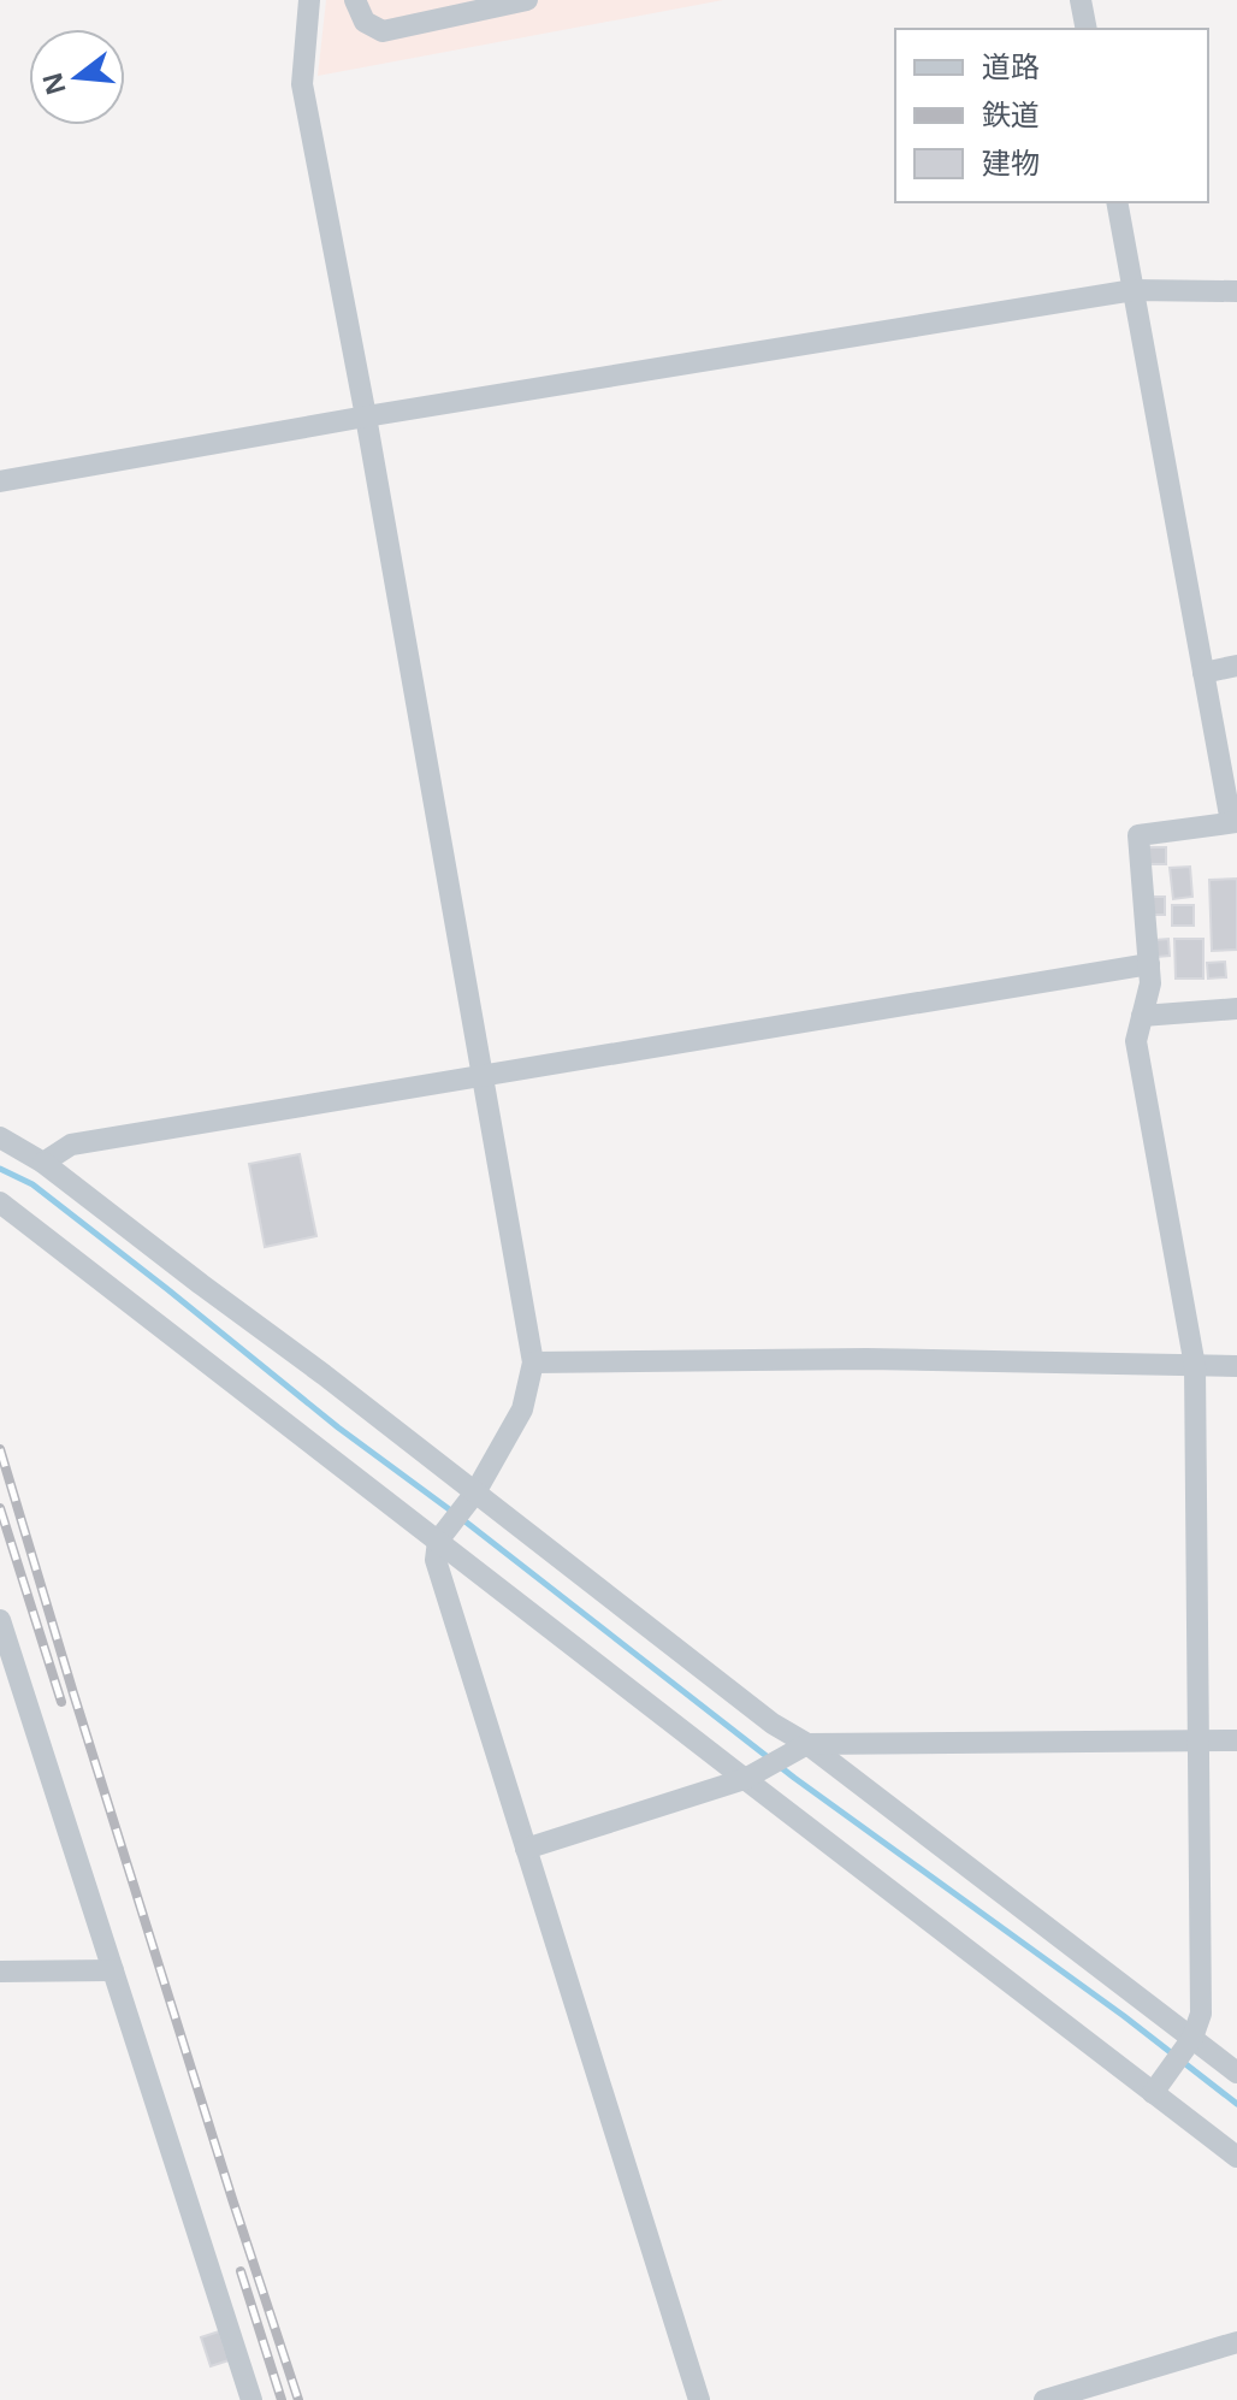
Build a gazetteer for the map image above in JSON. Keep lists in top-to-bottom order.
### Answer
{
  "legend": ["道路", "鉄道", "建物"],
  "north": "left"
}
